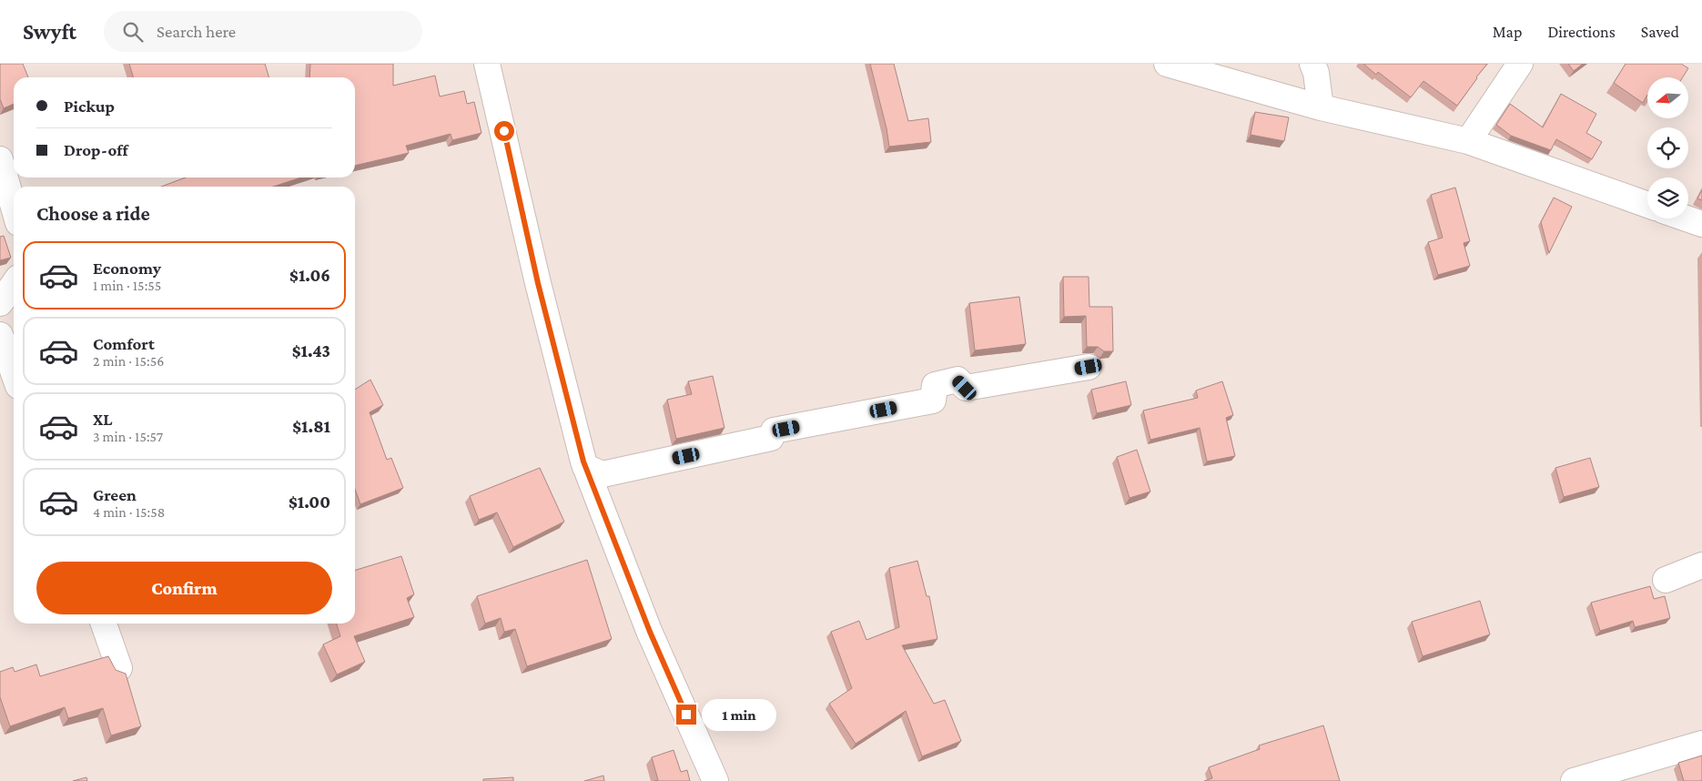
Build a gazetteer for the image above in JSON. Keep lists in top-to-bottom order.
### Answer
{
  "north": "left",
  "page": {
    "header": "Swyft",
    "search": "Search here",
    "nav": ["Map", "Directions", "Saved"],
    "banner": ["Pickup", "Drop-off"],
    "heading": "Choose a ride",
    "list": [
      {
        "name": "Economy",
        "note": "1 min · 15:55",
        "value": "$1.06"
      },
      {
        "name": "Comfort",
        "note": "2 min · 15:56",
        "value": "$1.43"
      },
      {
        "name": "XL",
        "note": "3 min · 15:57",
        "value": "$1.81"
      },
      {
        "name": "Green",
        "note": "4 min · 15:58",
        "value": "$1.00"
      }
    ],
    "buttons": "Confirm",
    "bubble": "1 min"
  }
}
